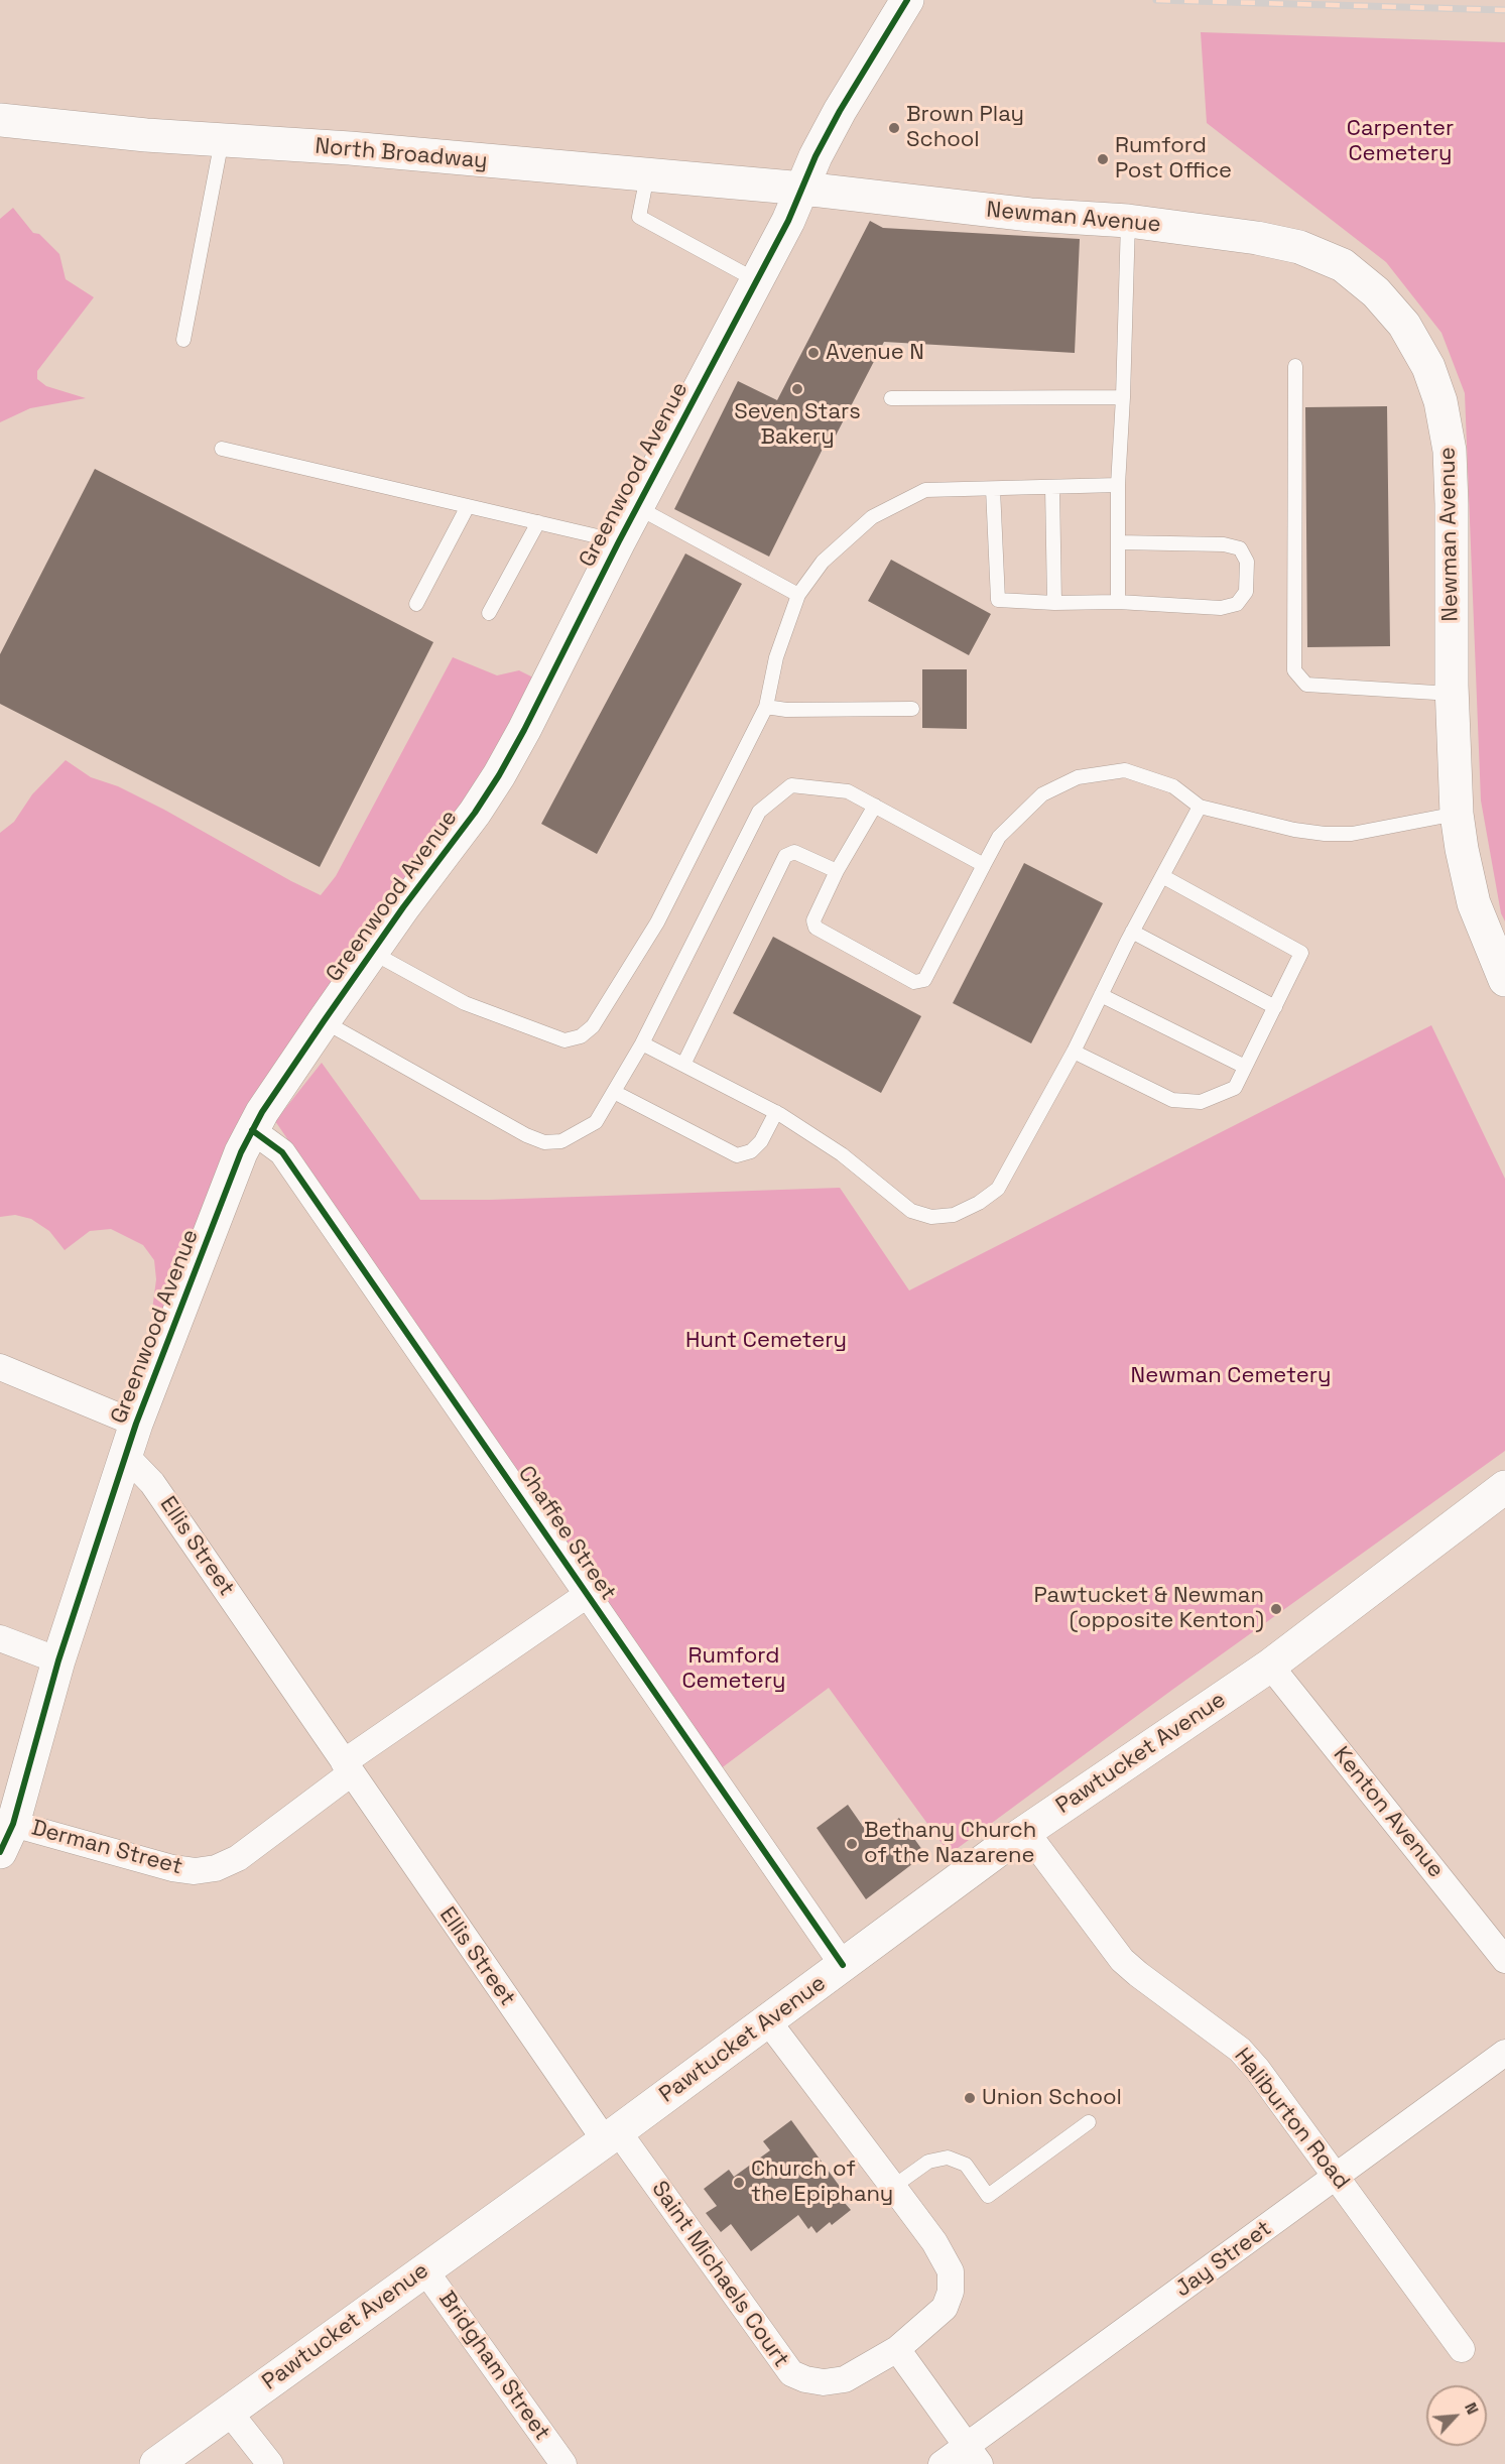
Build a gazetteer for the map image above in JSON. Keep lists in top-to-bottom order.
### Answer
{
  "streets": {
    "main road": [
      "North Broadway",
      "Newman Avenue",
      "Greenwood Avenue",
      "Pawtucket Avenue"
    ],
    "street": [
      "Chaffee Street",
      "Ellis Street",
      "Kenton Avenue",
      "Derman Street",
      "Haliburton Road",
      "Jay Street",
      "Saint Michaels Court",
      "Bridgham Street"
    ]
  },
  "crossings": [
    ["North Broadway", "Newman Avenue"],
    ["North Broadway", "Greenwood Avenue"],
    ["Newman Avenue", "Greenwood Avenue"],
    ["Greenwood Avenue", "Chaffee Street"],
    ["Greenwood Avenue", "Ellis Street"],
    ["Greenwood Avenue", "Derman Street"],
    ["Chaffee Street", "Pawtucket Avenue"],
    ["Chaffee Street", "Derman Street"],
    ["Ellis Street", "Pawtucket Avenue"],
    ["Ellis Street", "Derman Street"],
    ["Ellis Street", "Saint Michaels Court"],
    ["Pawtucket Avenue", "Kenton Avenue"],
    ["Pawtucket Avenue", "Haliburton Road"],
    ["Pawtucket Avenue", "Saint Michaels Court"],
    ["Pawtucket Avenue", "Bridgham Street"],
    ["Haliburton Road", "Jay Street"]
  ],
  "parks": [
    "Carpenter Cemetery",
    "Hunt Cemetery",
    "Newman Cemetery",
    "Rumford Cemetery"
  ],
  "places": [
    "Brown Play School",
    "Rumford Post Office",
    "Avenue N",
    "Seven Stars Bakery",
    "Pawtucket & Newman (opposite Kenton)",
    "Bethany Church of the Nazarene",
    "Union School",
    "Church of the Epiphany"
  ],
  "north": "top right"
}
